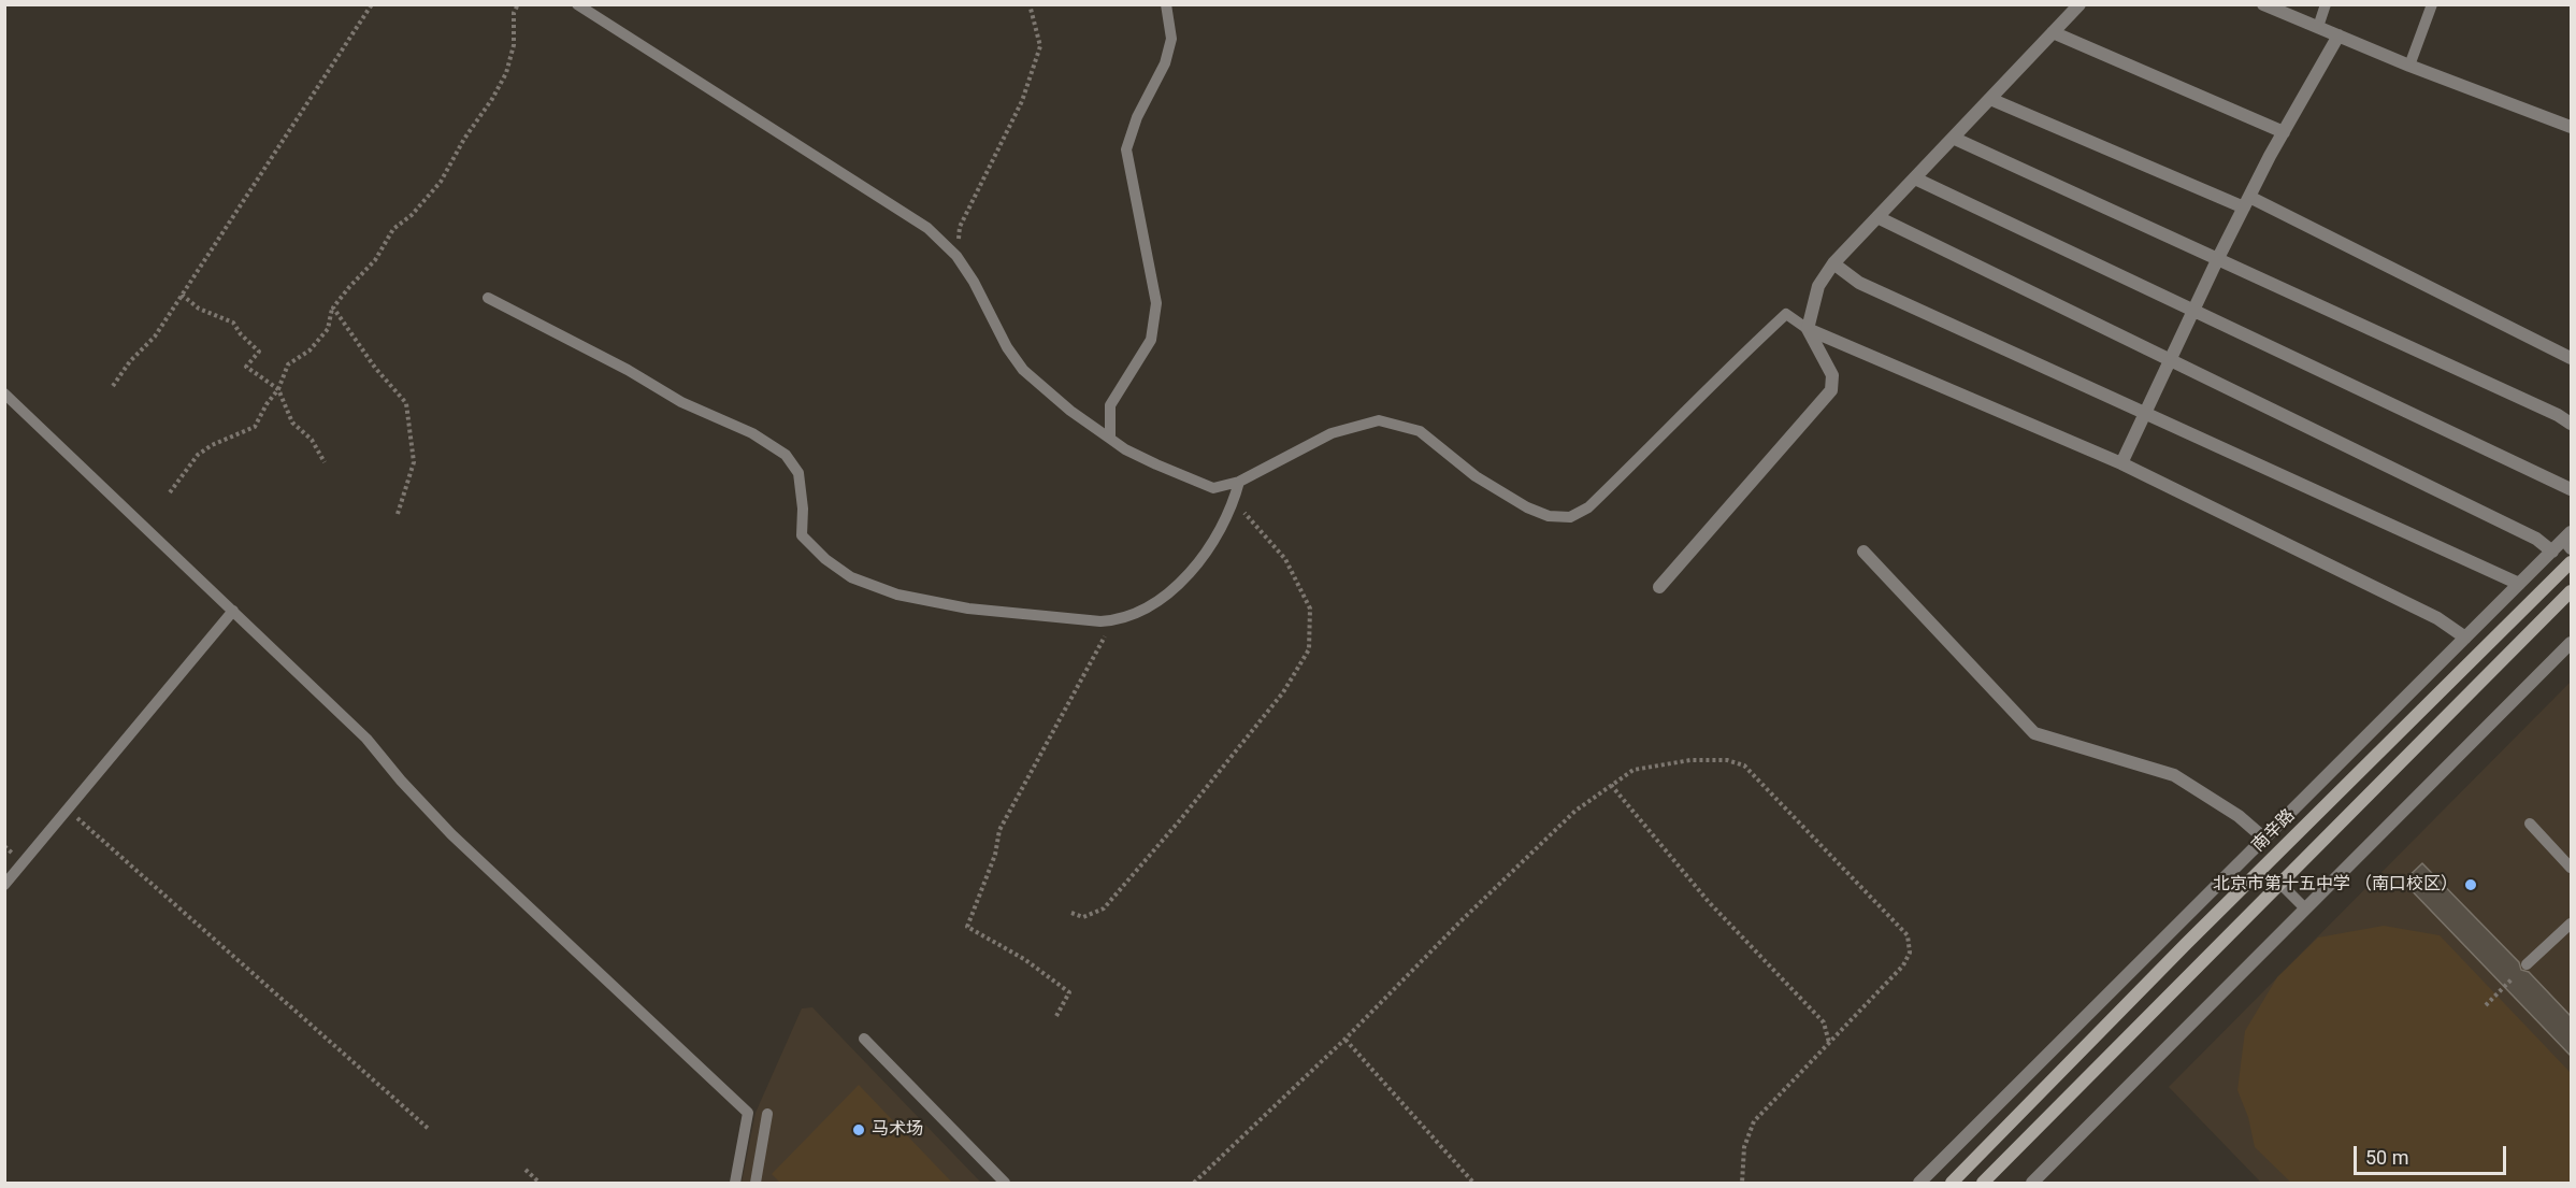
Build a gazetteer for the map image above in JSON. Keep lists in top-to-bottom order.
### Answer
{
  "streets": {
    "main road": ["南辛路"]
  },
  "places": ["北京市第十五中学 （南口校区）", "马术场"],
  "scale_bar": "50 m"
}
